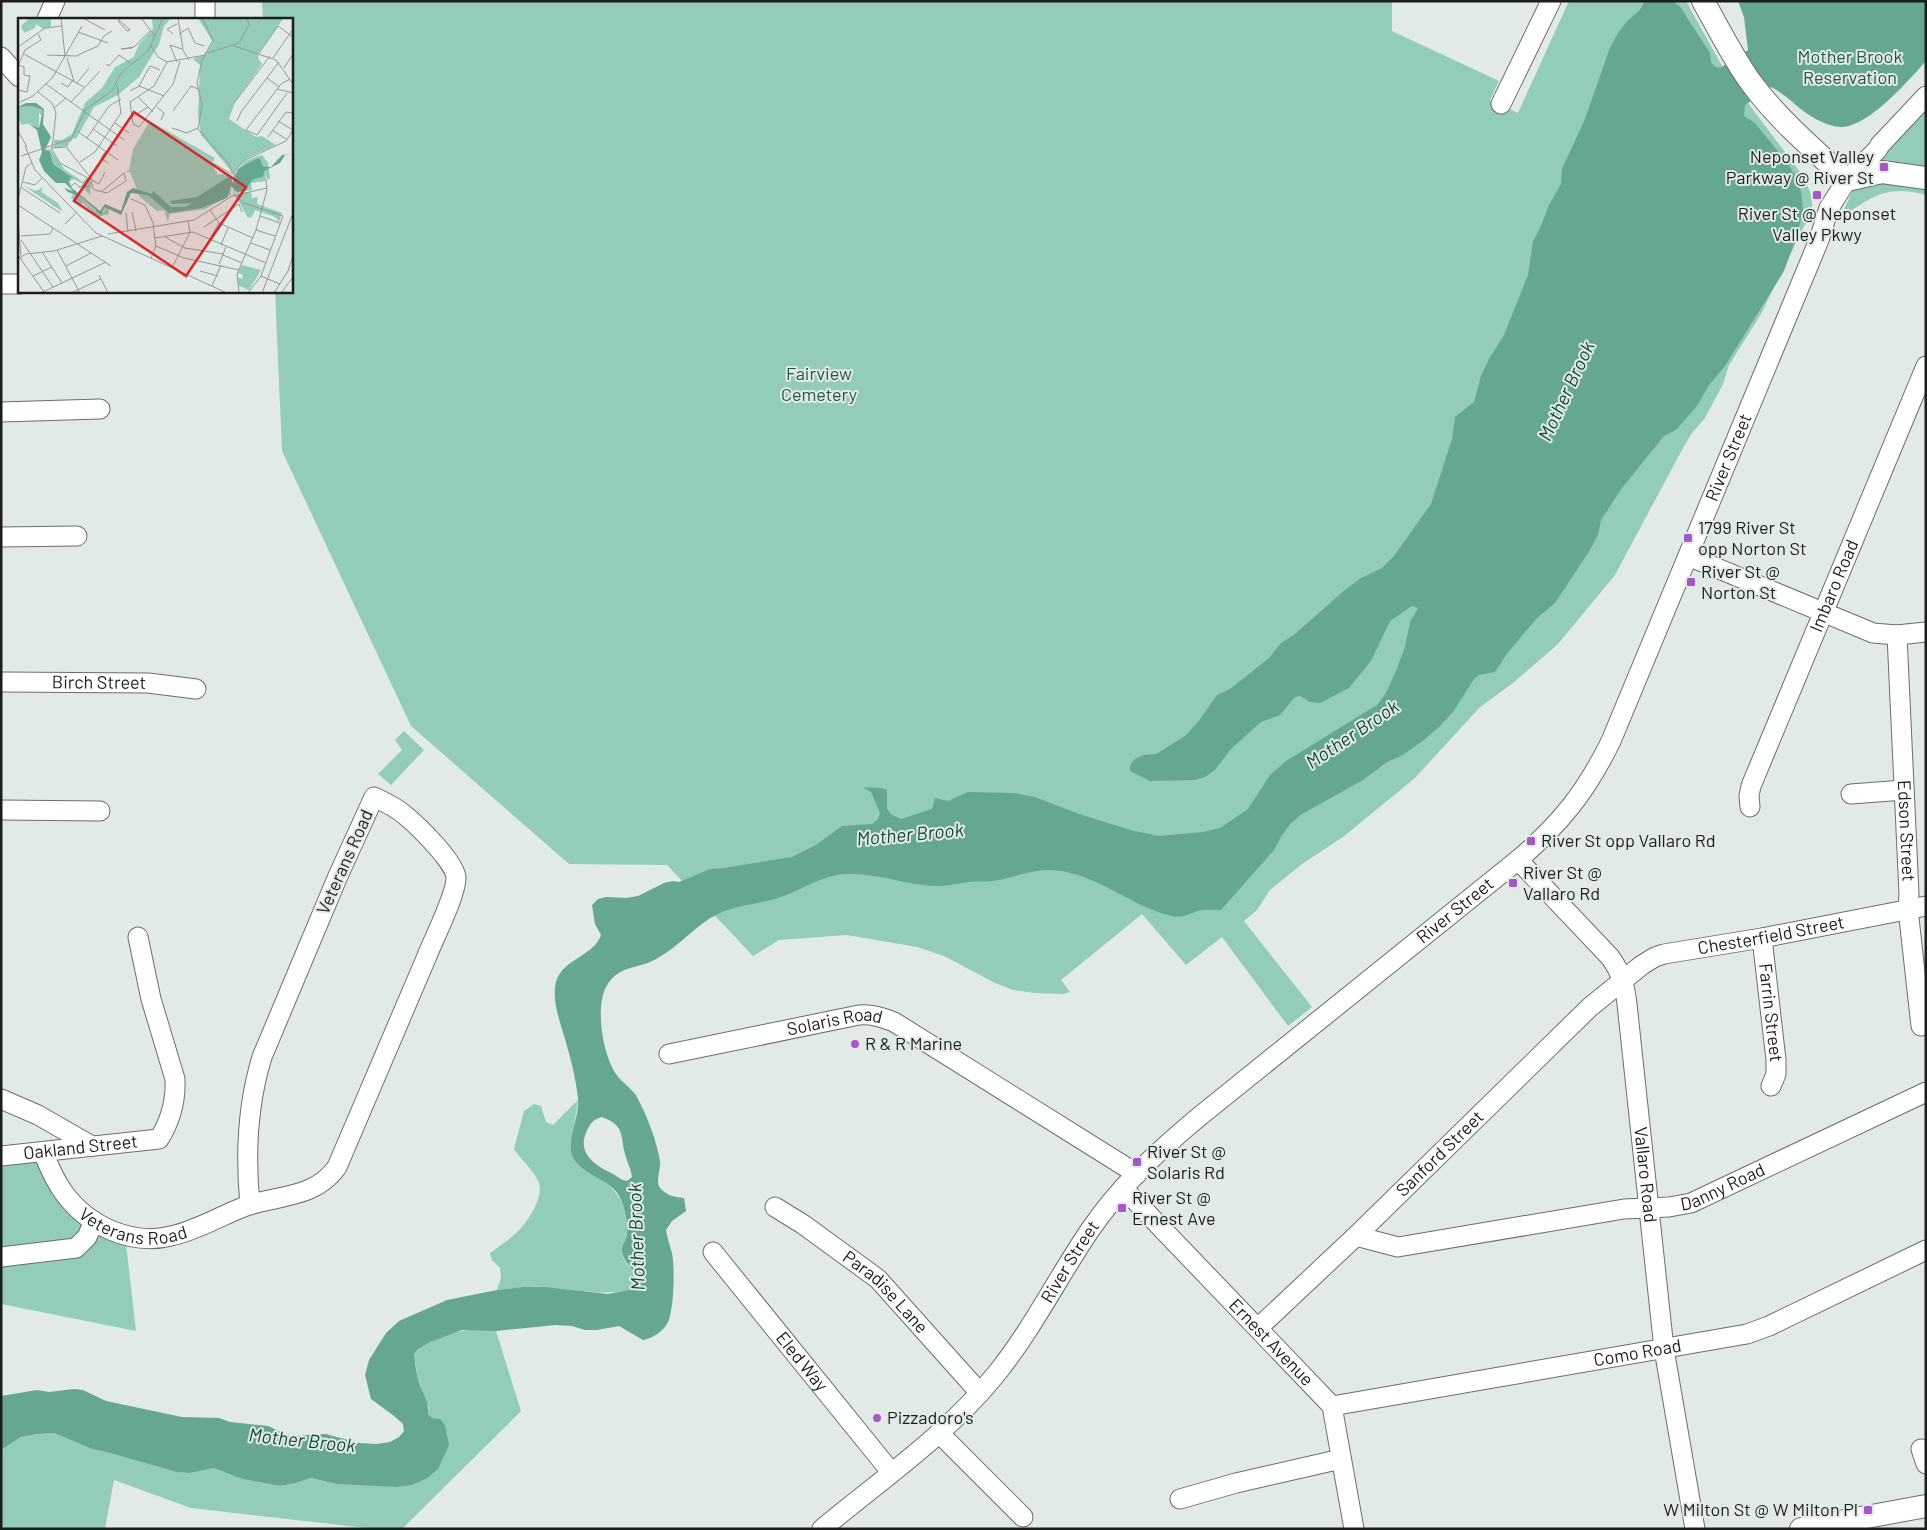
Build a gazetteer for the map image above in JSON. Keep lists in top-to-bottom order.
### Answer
{
  "streets": {
    "street": [
      "River Street",
      "Imbaro Road",
      "Birch Street",
      "Edson Street",
      "Veterans Road",
      "Chesterfield Street",
      "Farrin Street",
      "Solaris Road",
      "Oakland Street",
      "Sanford Street",
      "Vallaro Road",
      "Danny Road",
      "Paradise Lane",
      "Ernest Avenue",
      "Como Road",
      "Eled Way"
    ]
  },
  "crossings": [
    ["River Street", "Solaris Road"],
    ["River Street", "Vallaro Road"],
    ["River Street", "Paradise Lane"],
    ["River Street", "Ernest Avenue"],
    ["River Street", "Eled Way"],
    ["Edson Street", "Chesterfield Street"],
    ["Veterans Road", "Oakland Street"],
    ["Chesterfield Street", "Farrin Street"],
    ["Chesterfield Street", "Sanford Street"],
    ["Chesterfield Street", "Vallaro Road"],
    ["Sanford Street", "Vallaro Road"],
    ["Sanford Street", "Danny Road"],
    ["Sanford Street", "Ernest Avenue"],
    ["Vallaro Road", "Danny Road"],
    ["Vallaro Road", "Como Road"],
    ["Ernest Avenue", "Como Road"]
  ],
  "water": ["Mother Brook"],
  "parks": ["Mother Brook Reservation", "Fairview Cemetery"],
  "places": {
    "transit": [
      "Neponset Valley Parkway @ River St",
      "River St @ Neponset Valley Pkwy",
      "1799 River St opp Norton St",
      "River St @ Norton St",
      "River St opp Vallaro Rd",
      "River St @ Vallaro Rd",
      "River St @ Solaris Rd",
      "River St @ Ernest Ave",
      "W Milton St @ W Milton Pl"
    ],
    "other": ["R & R Marine", "Pizzadoro's"]
  }
}
